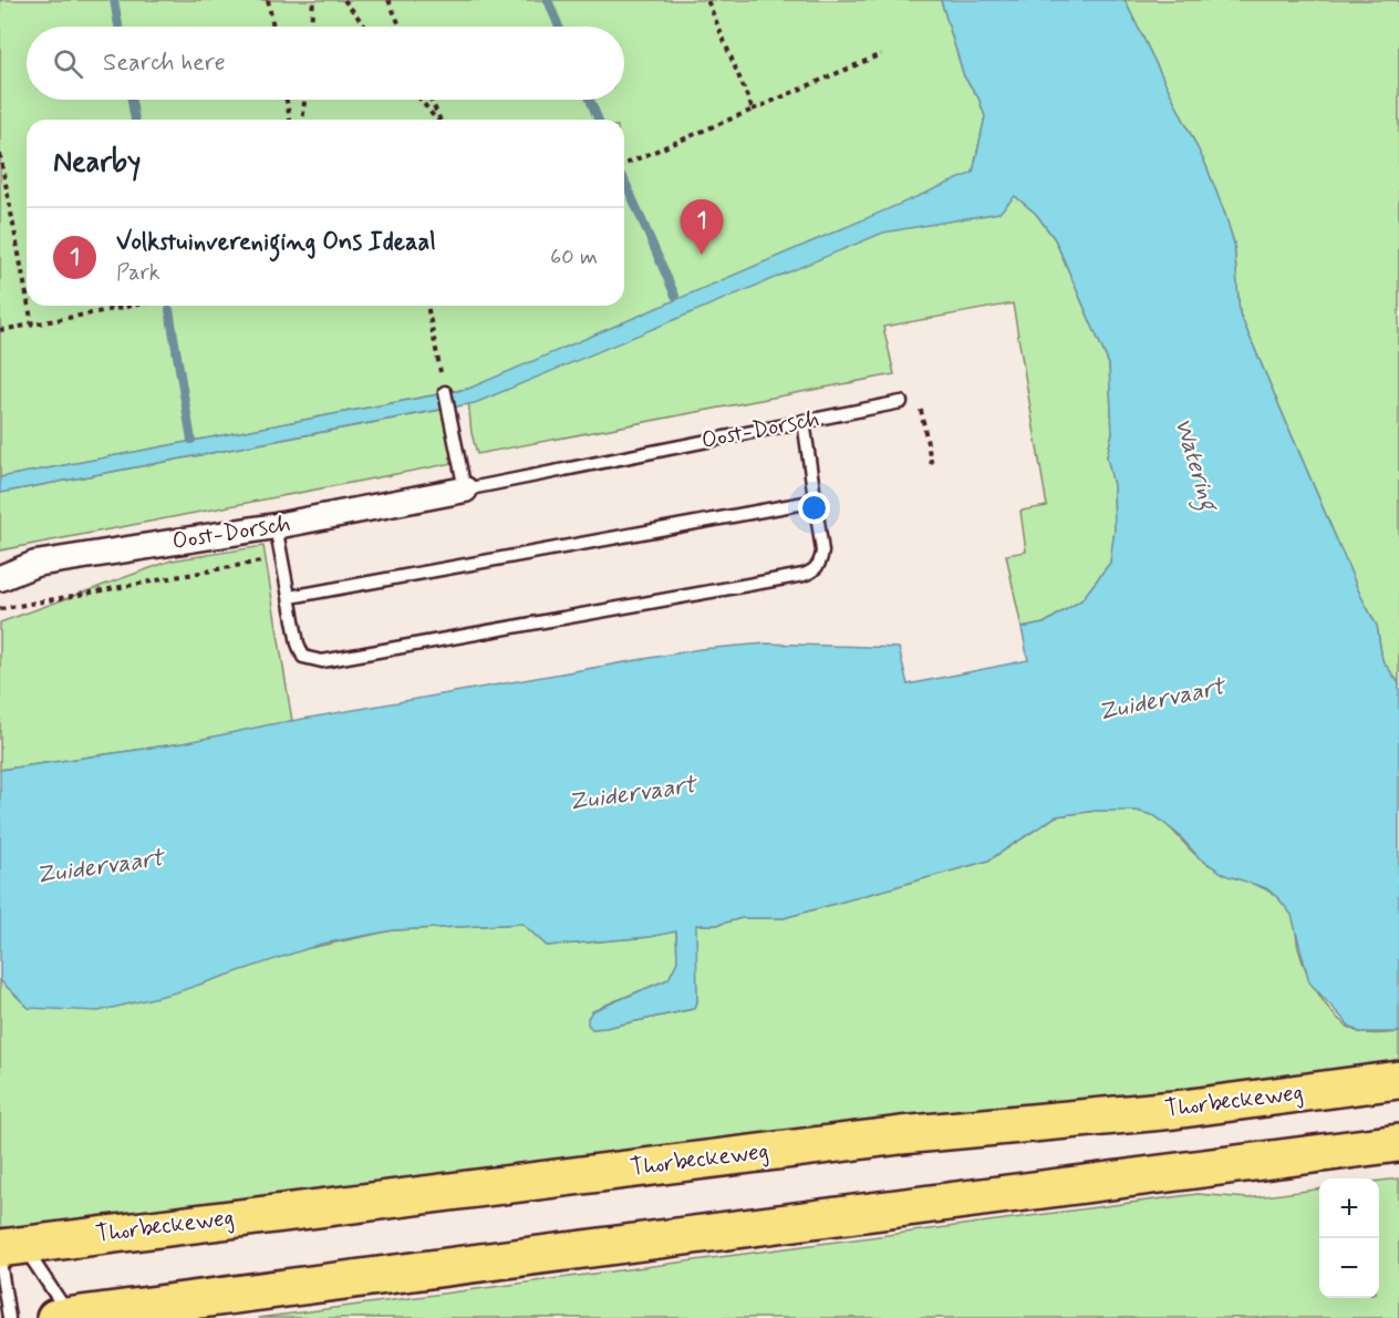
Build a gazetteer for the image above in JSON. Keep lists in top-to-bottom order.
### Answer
{
  "streets": {
    "main road": ["Thorbeckeweg"],
    "street": ["Oost-Dorsch"]
  },
  "water": ["Watering", "Zuidervaart"],
  "page": {
    "search": "Search here",
    "heading": "Nearby",
    "pins": "1",
    "list": [
      {
        "mark": "1",
        "name": "Volkstuinvereniging Ons Ideaal",
        "note": "Park",
        "value": "60 m"
      }
    ],
    "map_buttons": ["+", "−"]
  }
}
